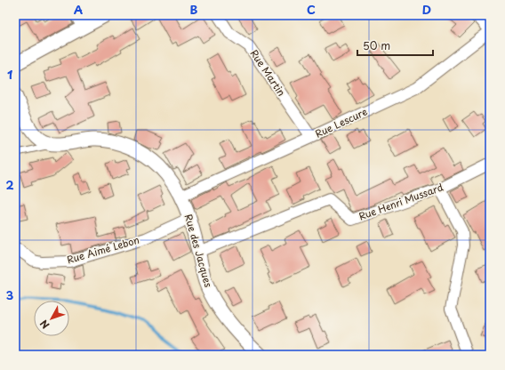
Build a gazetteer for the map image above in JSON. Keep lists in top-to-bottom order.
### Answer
{
  "streets": {
    "street": [
      "Rue Martin",
      "Rue Lescure",
      "Rue Henri Mussard",
      "Rue Aimé Lebon",
      "Rue des Jacques"
    ]
  },
  "crossings": [
    ["Rue Martin", "Rue Lescure"],
    ["Rue Lescure", "Rue des Jacques"],
    ["Rue Henri Mussard", "Rue des Jacques"],
    ["Rue Aimé Lebon", "Rue des Jacques"]
  ],
  "scale_bar": "50 m",
  "north": "bottom left",
  "grid": {
    "columns": [
      "A",
      "B",
      "C",
      "D"
    ],
    "rows": ["1", "2", "3"]
  }
}
